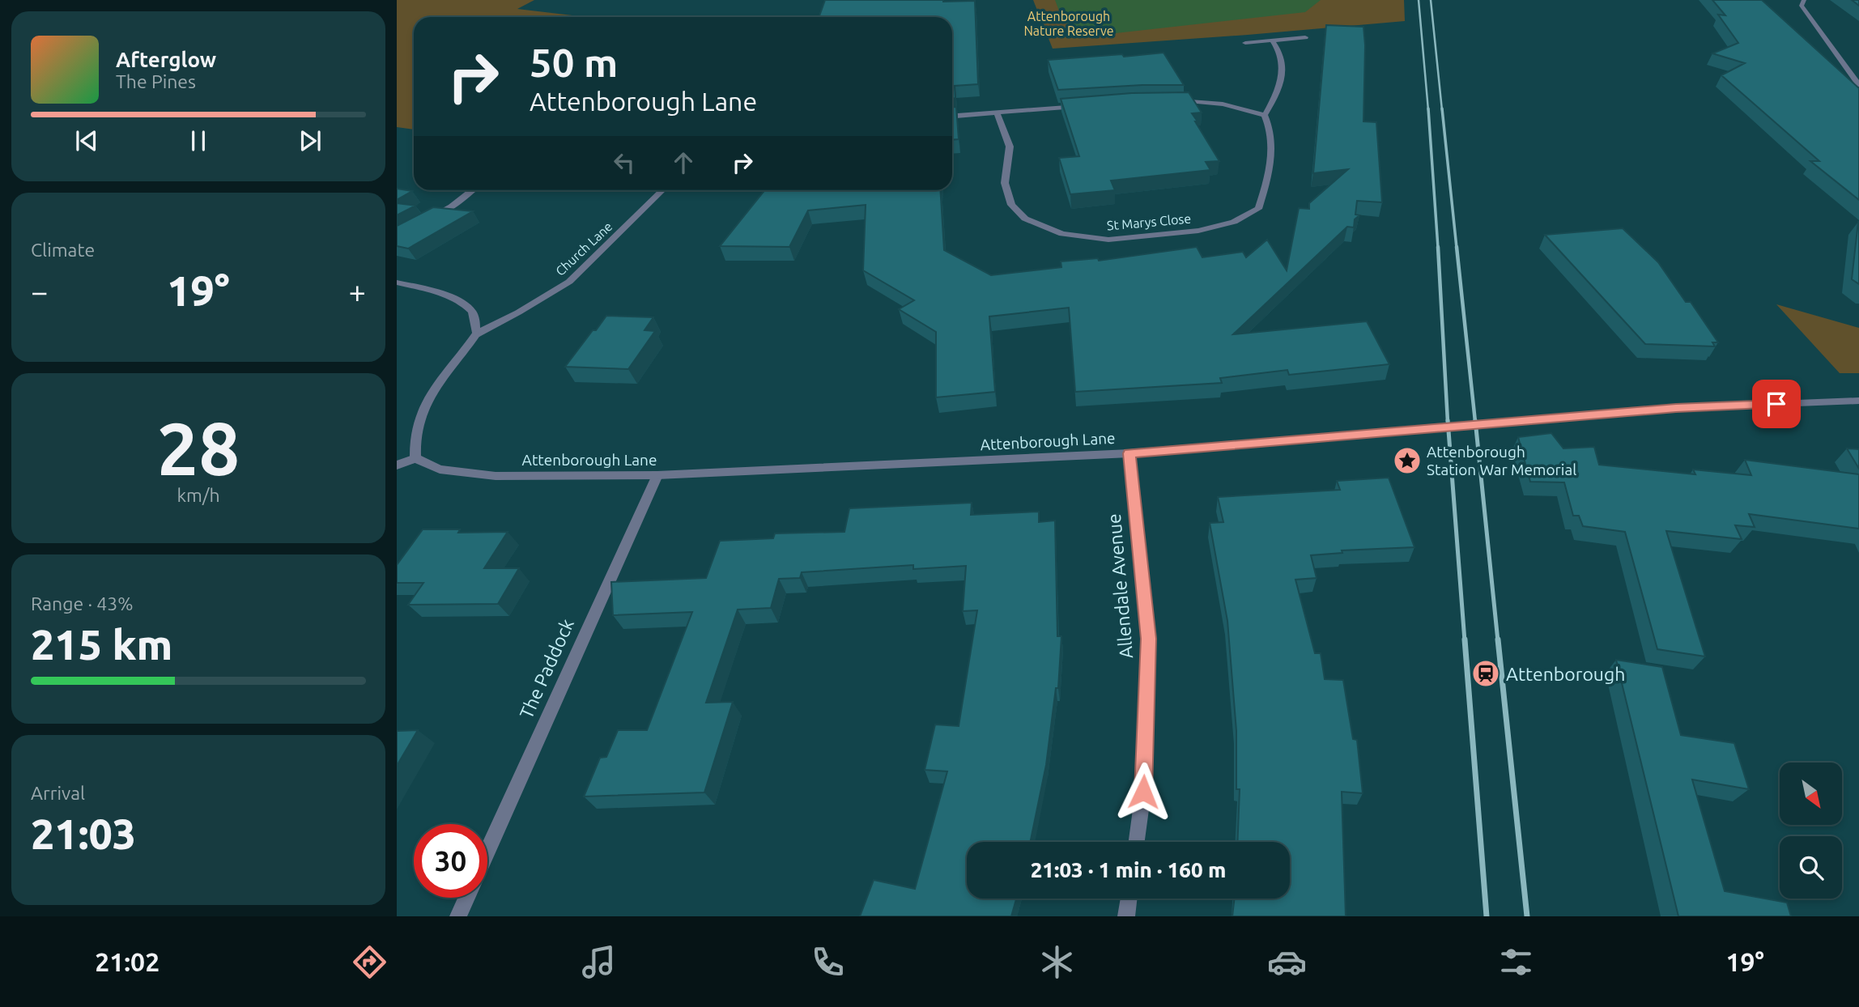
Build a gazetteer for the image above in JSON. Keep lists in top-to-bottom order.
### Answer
{
  "streets": {
    "street": [
      "St Marys Close",
      "Church Lane",
      "Attenborough Lane",
      "Allendale Avenue",
      "The Paddock"
    ]
  },
  "crossings": [
    ["Attenborough Lane", "Allendale Avenue"],
    ["Attenborough Lane", "The Paddock"]
  ],
  "parks": ["Attenborough Nature Reserve"],
  "places": {
    "place": ["Attenborough Station War Memorial"],
    "station": ["Attenborough"]
  },
  "north": "bottom right",
  "page": {
    "turn": ["50 m", "Attenborough Lane"],
    "song": ["Afterglow", "The Pines"],
    "tile": [
      "Climate",
      ["28", "km/h"],
      ["Range · 43%", "215 km"],
      ["Arrival", "21:03"]
    ],
    "heat": ["−", "19°", "+"],
    "limit": "30",
    "trip": "21:03 · 1 min · 160 m",
    "tabs": ["21:02", "19°"]
  }
}
